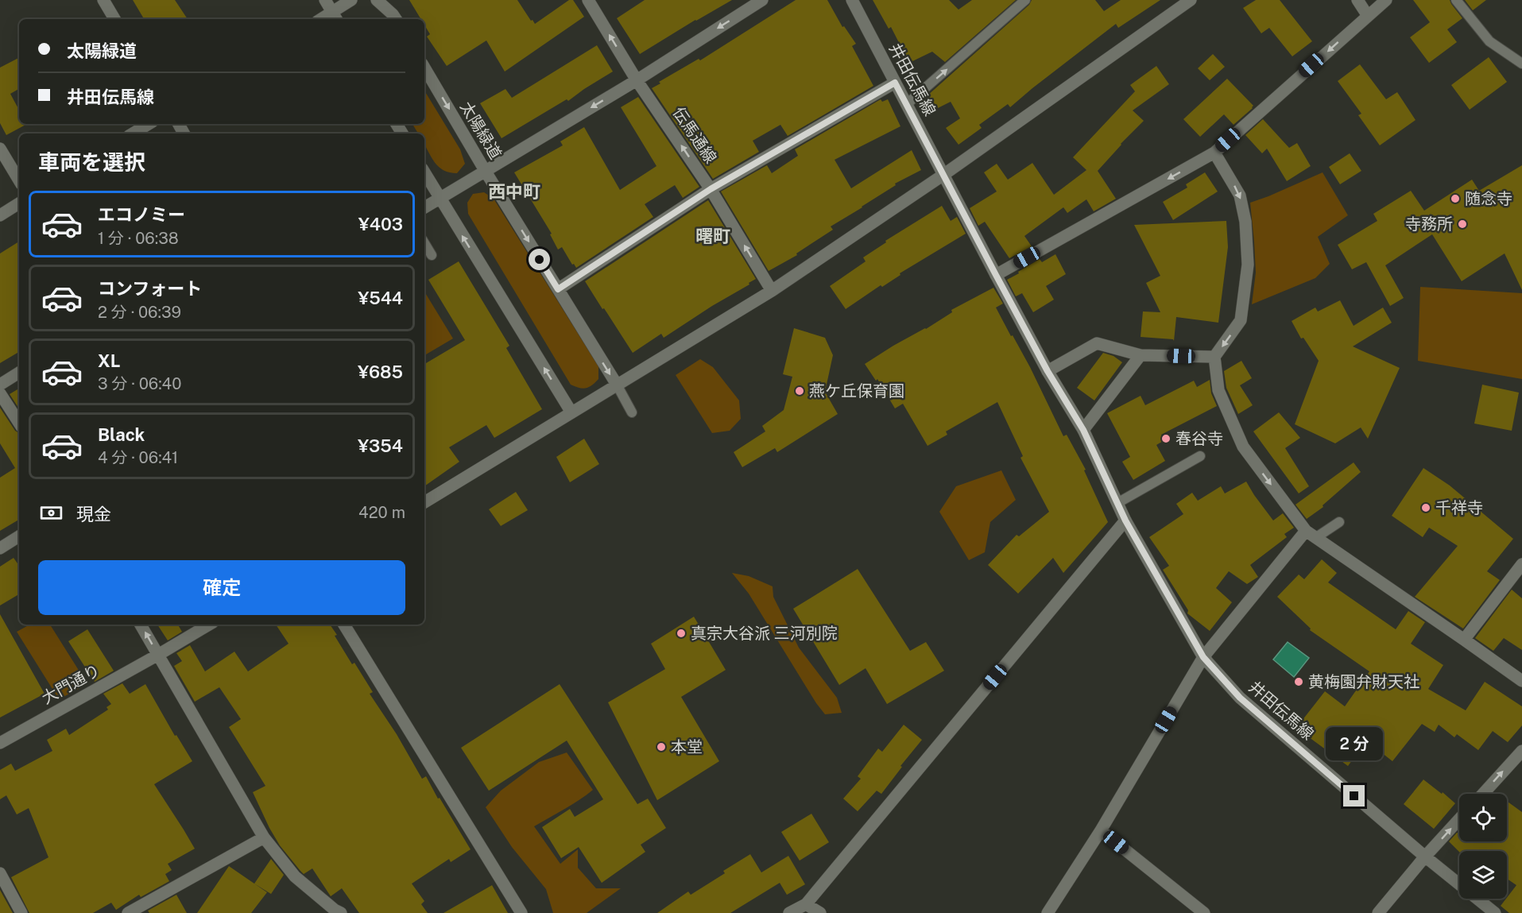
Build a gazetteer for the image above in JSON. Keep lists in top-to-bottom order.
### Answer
{
  "streets": {
    "street": [
      "井田伝馬線",
      "太陽緑道",
      "伝馬通線",
      "大門通り"
    ]
  },
  "one_way": ["伝馬通線"],
  "districts": ["西中町", "曙町"],
  "places": [
    "随念寺",
    "寺務所",
    "燕ケ丘保育園",
    "春谷寺",
    "千祥寺",
    "真宗大谷派 三河別院",
    "黄梅園弁財天社",
    "本堂"
  ],
  "page": {
    "banner": ["太陽緑道", "井田伝馬線"],
    "heading": "車両を選択",
    "list": [
      {
        "name": "エコノミー",
        "note": "1 分 · 06:38",
        "value": "¥403"
      },
      {
        "name": "コンフォート",
        "note": "2 分 · 06:39",
        "value": "¥544"
      },
      {
        "name": "XL",
        "note": "3 分 · 06:40",
        "value": "¥685"
      },
      {
        "name": "Black",
        "note": "4 分 · 06:41",
        "value": "¥354"
      }
    ],
    "pay": ["現金", "420 m"],
    "buttons": "確定",
    "bubble": "2 分"
  }
}
